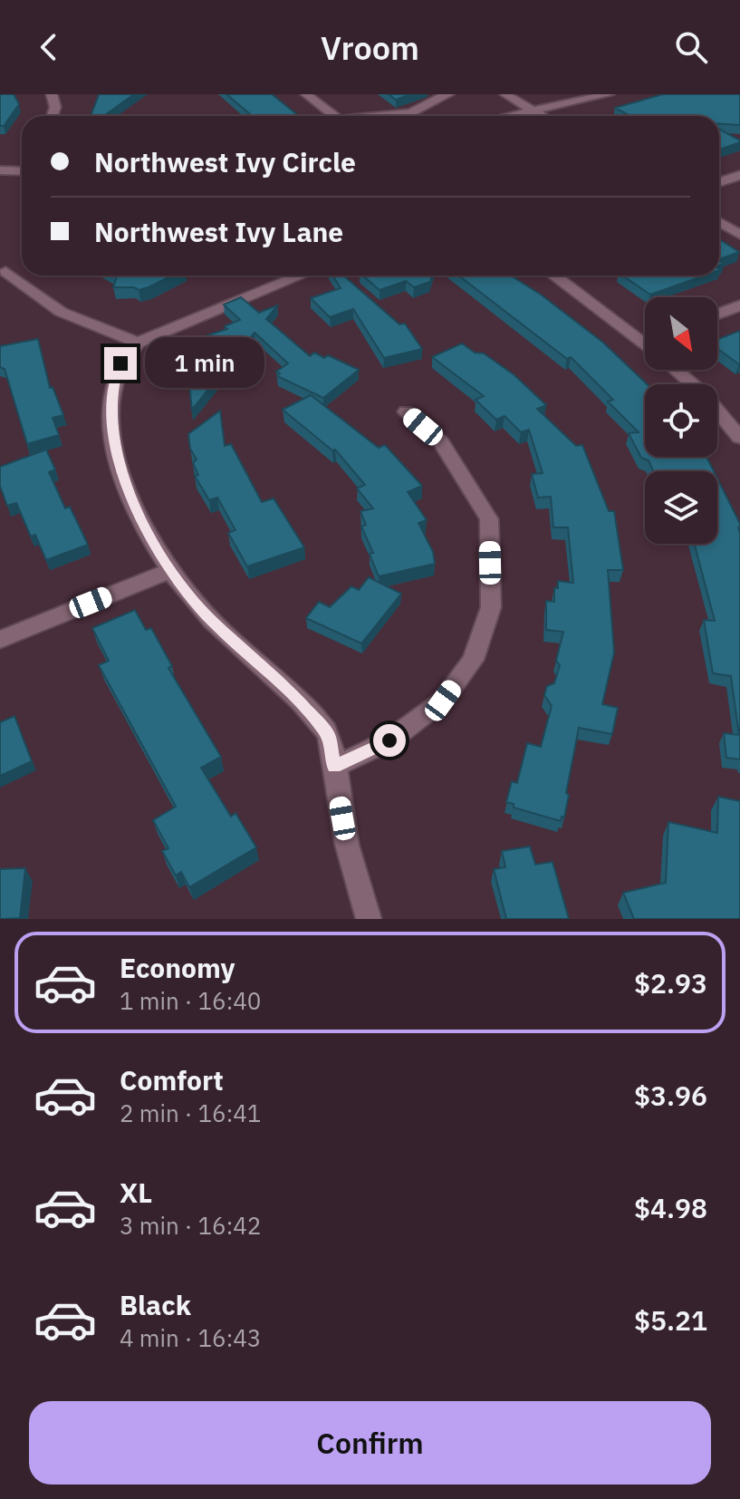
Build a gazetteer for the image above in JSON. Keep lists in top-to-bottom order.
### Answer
{
  "north": "bottom right",
  "page": {
    "header": "Vroom",
    "banner": ["Northwest Ivy Circle", "Northwest Ivy Lane"],
    "bubble": "1 min",
    "list": [
      {
        "name": "Economy",
        "note": "1 min · 16:40",
        "value": "$2.93"
      },
      {
        "name": "Comfort",
        "note": "2 min · 16:41",
        "value": "$3.96"
      },
      {
        "name": "XL",
        "note": "3 min · 16:42",
        "value": "$4.98"
      },
      {
        "name": "Black",
        "note": "4 min · 16:43",
        "value": "$5.21"
      }
    ],
    "buttons": "Confirm"
  }
}
